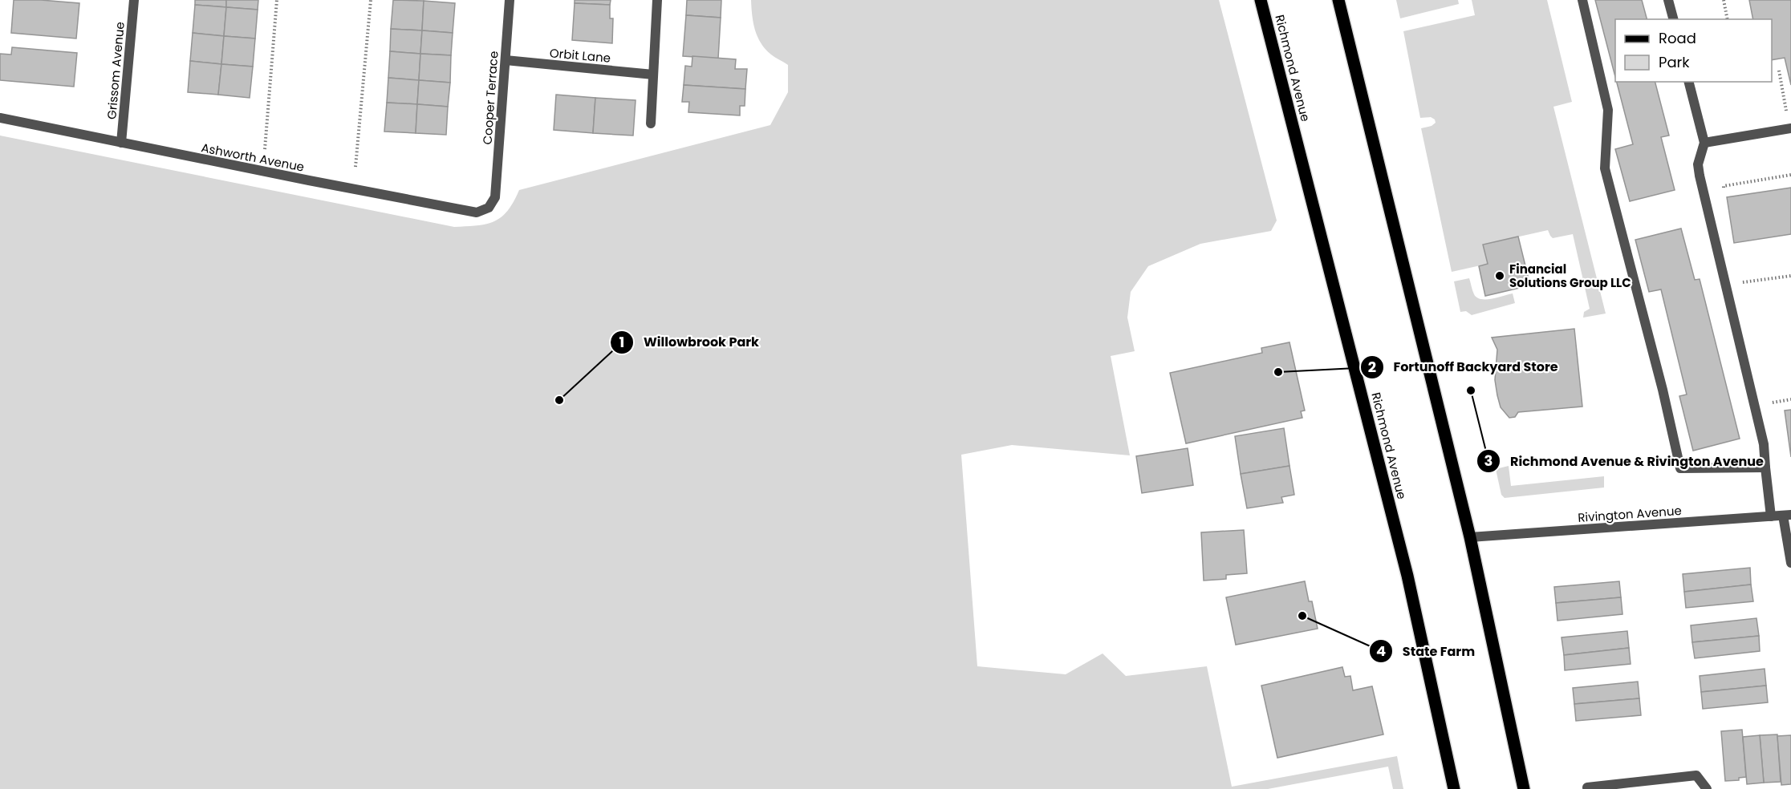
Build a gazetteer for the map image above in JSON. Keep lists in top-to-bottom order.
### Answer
{
  "streets": {
    "main road": ["Richmond Avenue"],
    "street": [
      "Orbit Lane",
      "Grissom Avenue",
      "Cooper Terrace",
      "Ashworth Avenue",
      "Rivington Avenue"
    ]
  },
  "crossings": [
    ["Orbit Lane", "Cooper Terrace"],
    ["Grissom Avenue", "Ashworth Avenue"],
    ["Cooper Terrace", "Ashworth Avenue"]
  ],
  "places": [
    "Financial Solutions Group LLC",
    "Fortunoff Backyard Store",
    "Richmond Avenue & Rivington Avenue",
    "Willowbrook Park",
    "State Farm"
  ],
  "legend": ["Road", "Park"]
}
